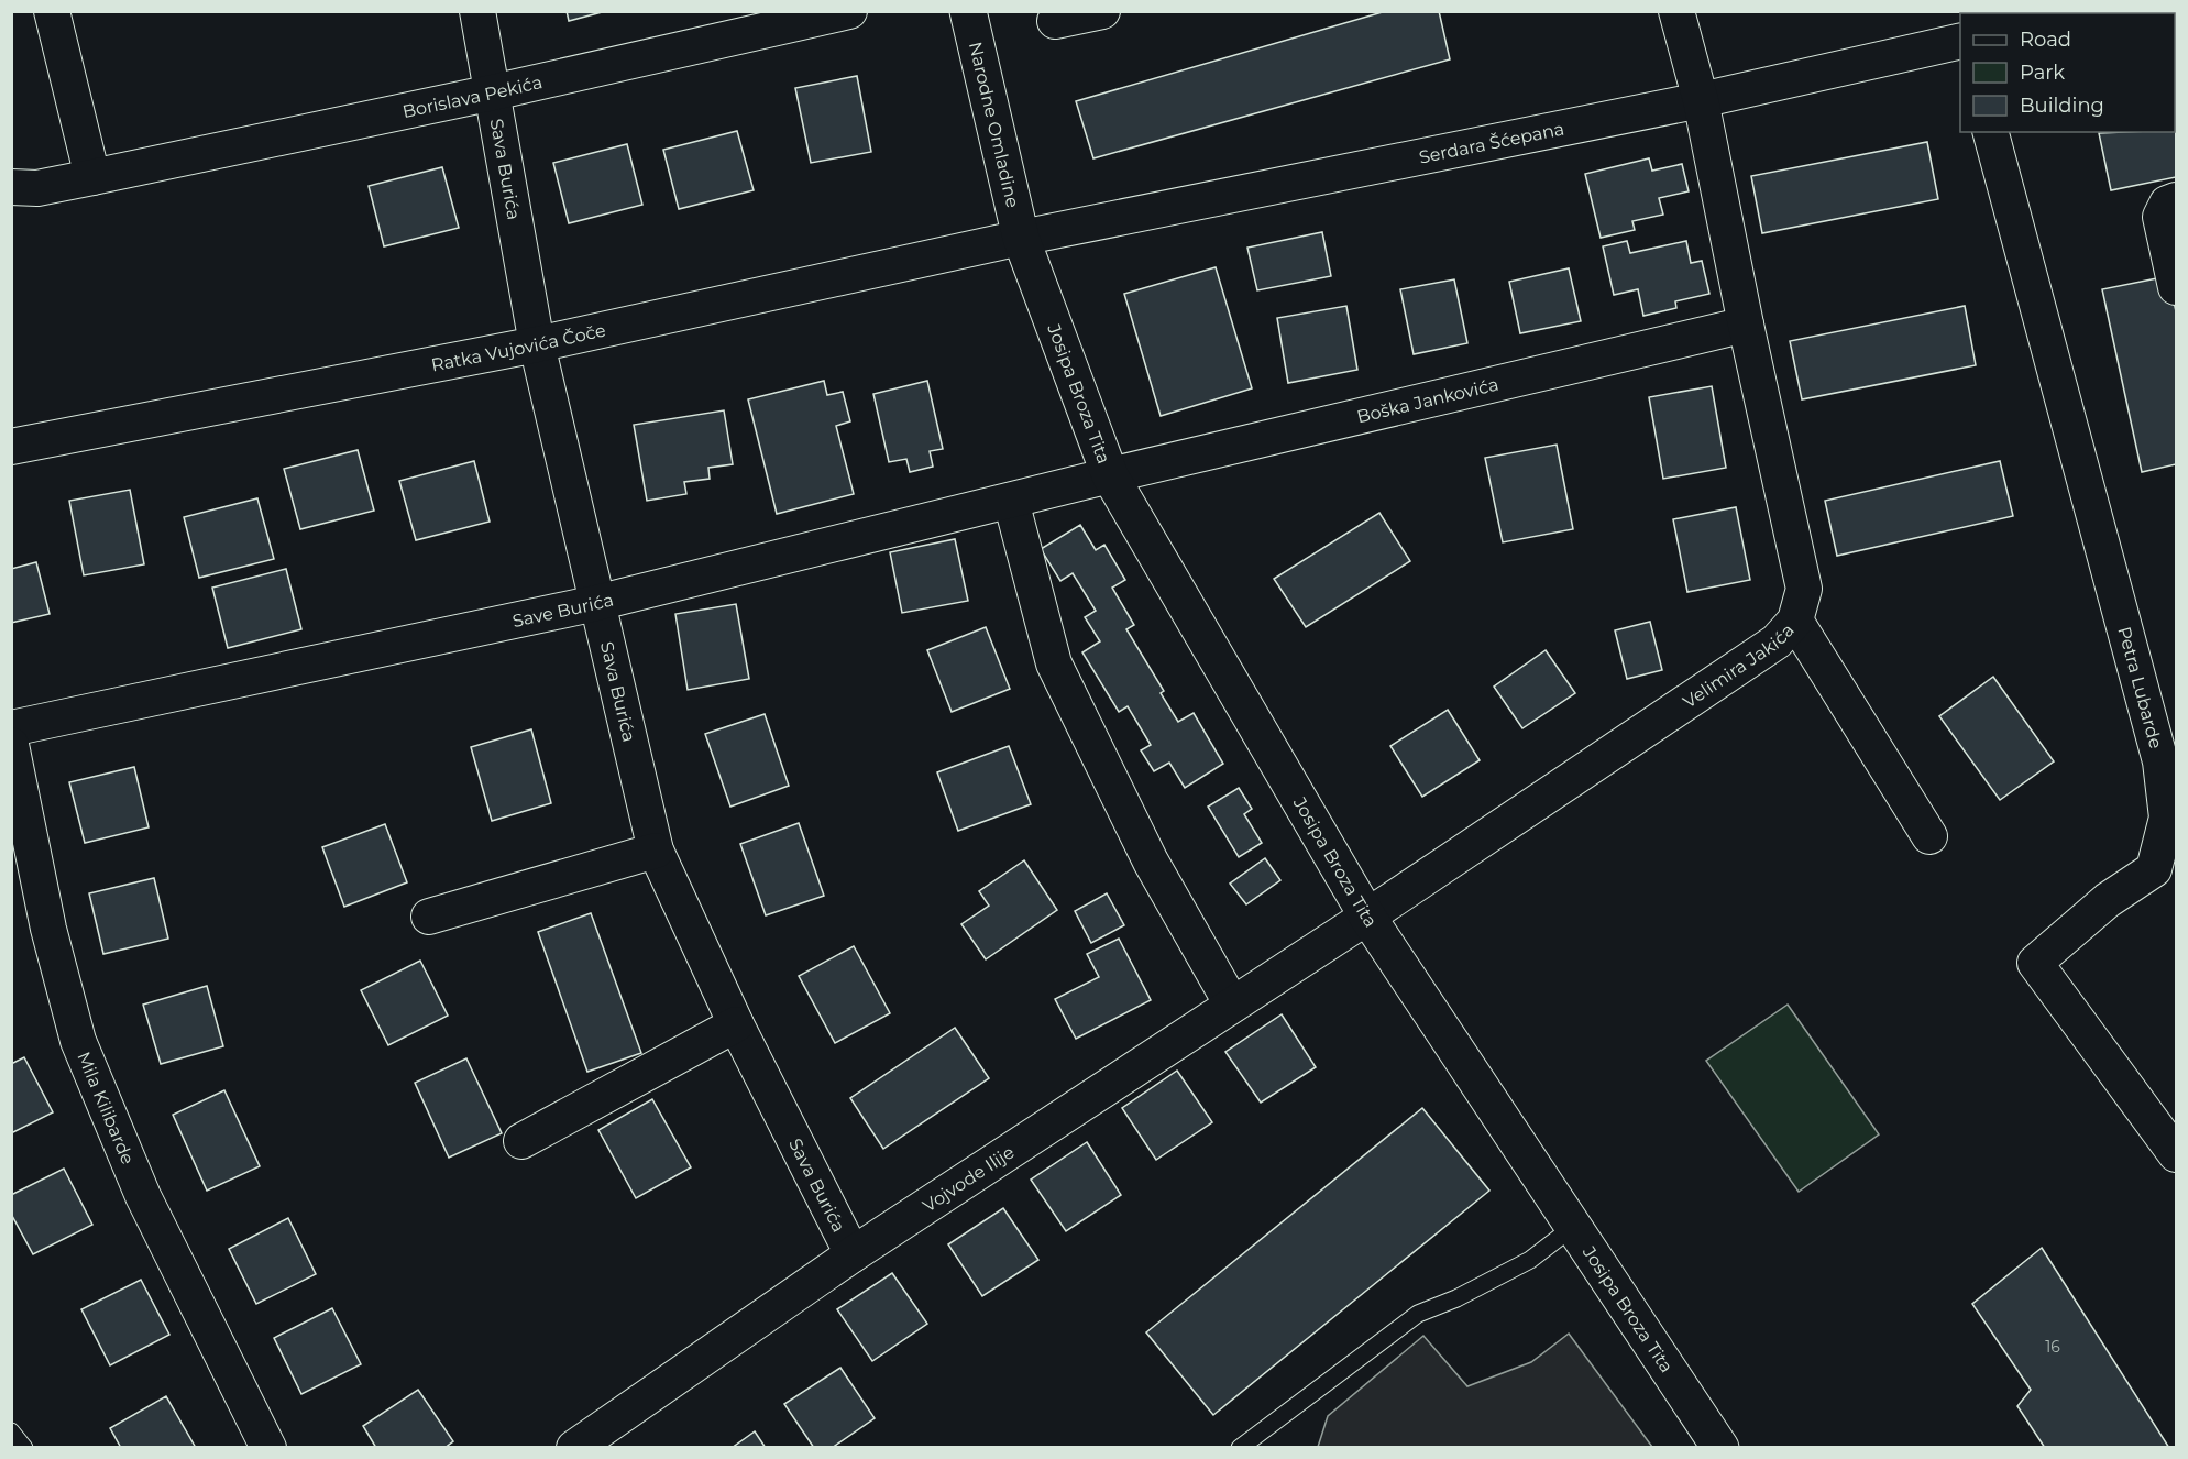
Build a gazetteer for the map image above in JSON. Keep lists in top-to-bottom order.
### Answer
{
  "streets": {
    "street": [
      "Borislava Pekića",
      "Narodne Omladine",
      "Serdara Šćepana",
      "Sava Burića",
      "Ratka Vujovića Čoče",
      "Josipa Broza Tita",
      "Boška Jankovića",
      "Save Burića",
      "Velimira Jakića",
      "Petra Lubarde",
      "Mila Kilibarde",
      "Vojvode Ilije"
    ]
  },
  "crossings": [
    ["Borislava Pekića", "Sava Burića"],
    ["Narodne Omladine", "Serdara Šćepana"],
    ["Narodne Omladine", "Ratka Vujovića Čoče"],
    ["Narodne Omladine", "Josipa Broza Tita"],
    ["Serdara Šćepana", "Ratka Vujovića Čoče"],
    ["Serdara Šćepana", "Josipa Broza Tita"],
    ["Serdara Šćepana", "Velimira Jakića"],
    ["Sava Burića", "Ratka Vujovića Čoče"],
    ["Sava Burića", "Save Burića"],
    ["Sava Burića", "Vojvode Ilije"],
    ["Ratka Vujovića Čoče", "Josipa Broza Tita"],
    ["Josipa Broza Tita", "Boška Jankovića"],
    ["Josipa Broza Tita", "Save Burića"],
    ["Josipa Broza Tita", "Velimira Jakića"],
    ["Josipa Broza Tita", "Vojvode Ilije"],
    ["Boška Jankovića", "Save Burića"],
    ["Boška Jankovića", "Velimira Jakića"],
    ["Velimira Jakića", "Vojvode Ilije"]
  ],
  "house_numbers": ["16"],
  "legend": ["Road", "Park", "Building"]
}
